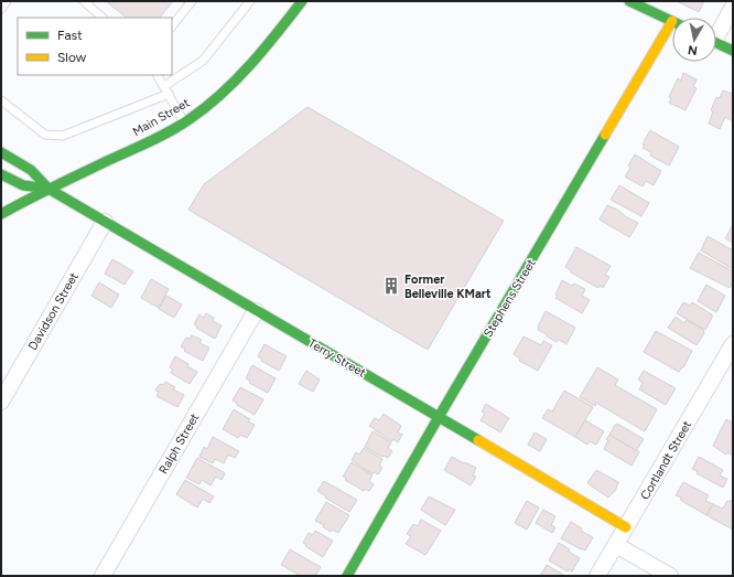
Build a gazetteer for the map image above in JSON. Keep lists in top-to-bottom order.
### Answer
{
  "streets": {
    "main road": ["Main Street", "Stephens Street", "Terry Street"],
    "street": ["Davidson Street", "Ralph Street", "Cortlandt Street"]
  },
  "crossings": [
    ["Main Street", "Terry Street"],
    ["Stephens Street", "Terry Street"],
    ["Davidson Street", "Terry Street"],
    ["Terry Street", "Ralph Street"],
    ["Terry Street", "Cortlandt Street"]
  ],
  "places": {
    "building": ["Former Belleville KMart"]
  },
  "legend": ["Fast", "Slow"],
  "north": "bottom"
}
